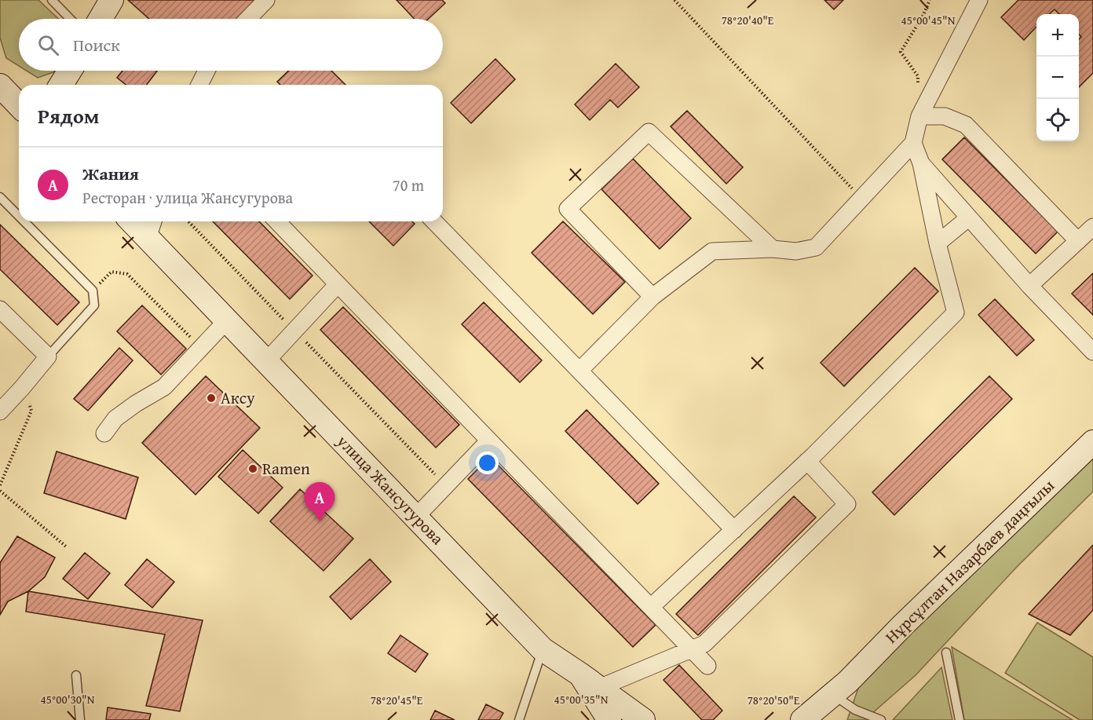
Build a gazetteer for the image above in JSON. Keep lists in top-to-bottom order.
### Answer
{
  "streets": {
    "main road": ["улица Жансугурова", "Нұрсұлтан Назарбаев даңғылы"]
  },
  "places": ["Аксу", "Ramen"],
  "page": {
    "map_buttons": ["+", "−"],
    "search": "Поиск",
    "heading": "Рядом",
    "list": [
      {
        "mark": "A",
        "name": "Жания",
        "note": "Ресторан · улица Жансугурова",
        "value": "70 m"
      }
    ],
    "pins": "A"
  },
  "coordinates": [
    "78°20'40\"E",
    "45°00'45\"N",
    "45°00'30\"N",
    "45°00'35\"N",
    "78°20'45\"E",
    "78°20'50\"E"
  ]
}
